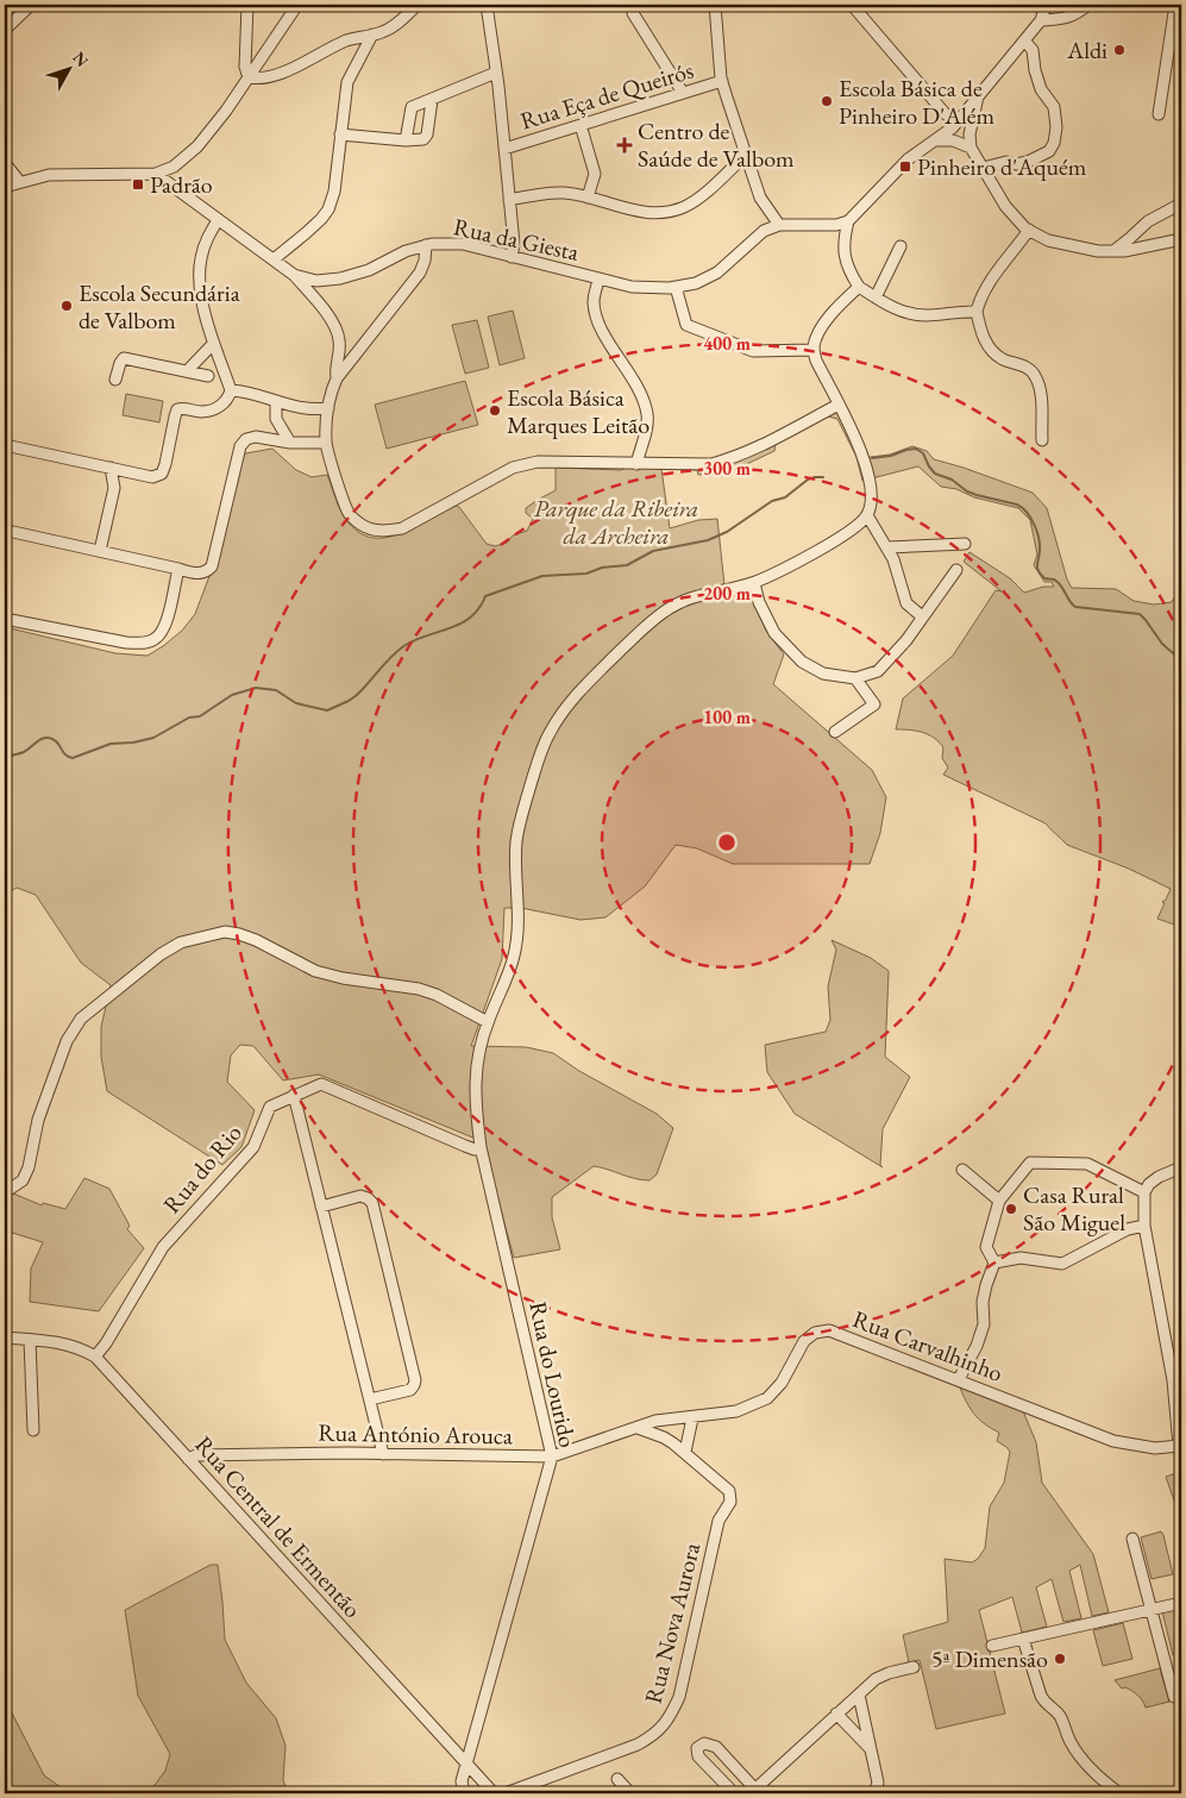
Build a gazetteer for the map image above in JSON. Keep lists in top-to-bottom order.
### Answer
{
  "streets": {
    "street": [
      "Rua Eça de Queirós",
      "Rua da Giesta",
      "Rua do Rio",
      "Rua Carvalhinho",
      "Rua do Lourido",
      "Rua António Arouca",
      "Rua Central de Ermentão",
      "Rua Nova Aurora"
    ]
  },
  "crossings": [
    ["Rua do Rio", "Rua do Lourido"],
    ["Rua do Rio", "Rua Central de Ermentão"],
    ["Rua Carvalhinho", "Rua António Arouca"],
    ["Rua Carvalhinho", "Rua Nova Aurora"],
    ["Rua do Lourido", "Rua António Arouca"],
    ["Rua do Lourido", "Rua Central de Ermentão"],
    ["Rua António Arouca", "Rua Central de Ermentão"],
    ["Rua António Arouca", "Rua Nova Aurora"]
  ],
  "parks": ["Parque da Ribeira da Archeira"],
  "places": {
    "other": [
      "Aldi",
      "Escola Básica de Pinheiro D'Além",
      "Escola Secundária de Valbom",
      "Escola Básica Marques Leitão",
      "Casa Rural São Miguel",
      "5ª Dimensão"
    ],
    "health": ["Centro de Saúde de Valbom"],
    "transit": ["Pinheiro d'Aquém", "Padrão"]
  },
  "north": "top right",
  "rings": [
    "400 m",
    "300 m",
    "200 m",
    "100 m"
  ]
}
